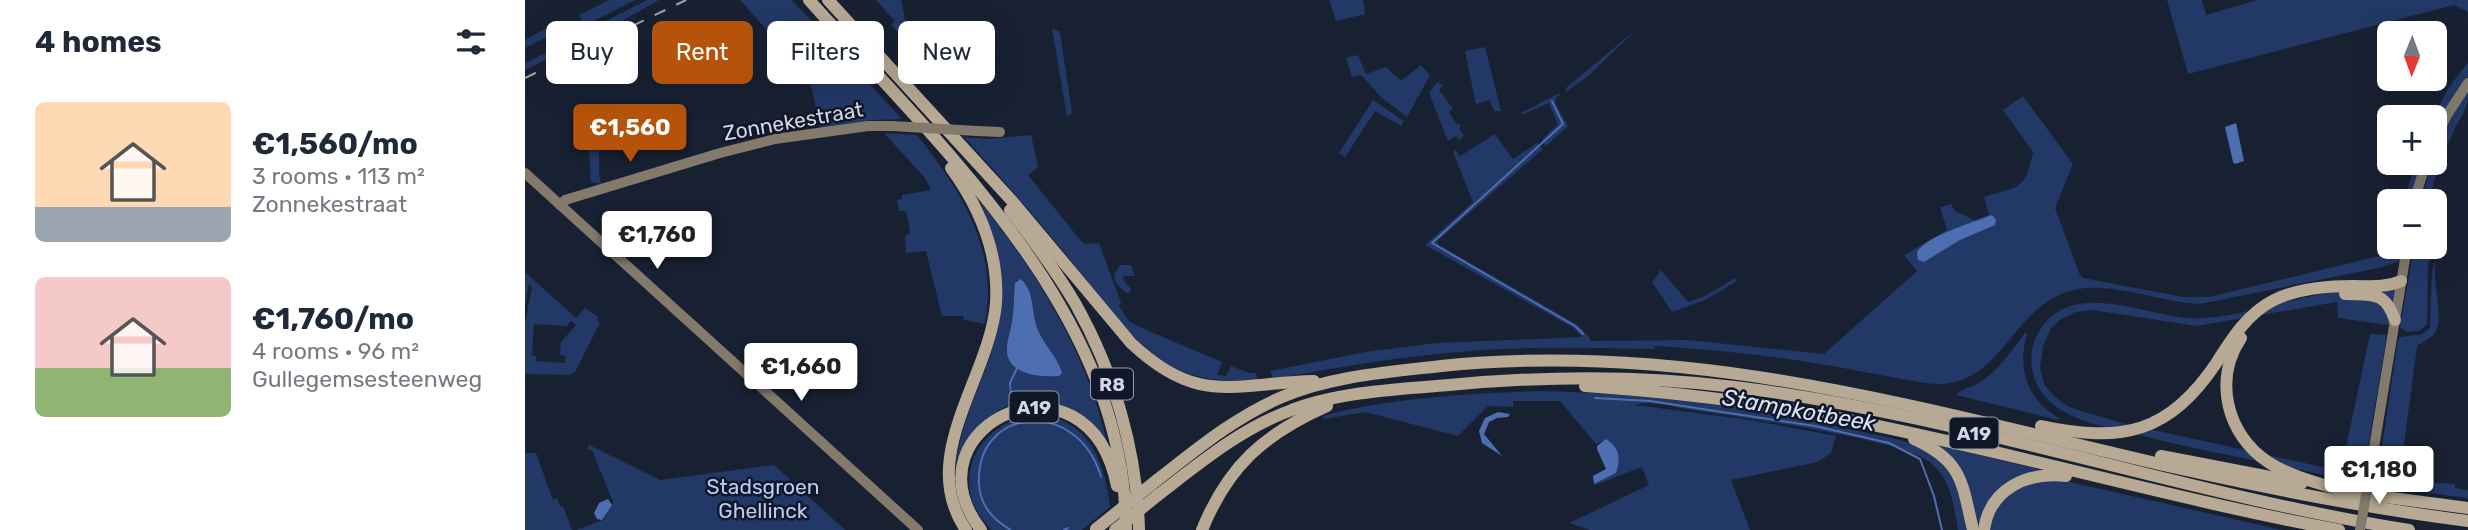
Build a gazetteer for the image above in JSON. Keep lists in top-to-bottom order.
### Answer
{
  "streets": {
    "highway": ["R8", "A19"],
    "street": ["Zonnekestraat"]
  },
  "crossings": [
    ["R8", "A19"]
  ],
  "water": ["Stampkotbeek"],
  "parks": ["Stadsgroen Ghellinck"],
  "north": "bottom",
  "page": {
    "heading": "4 homes",
    "map_buttons": ["+", "−"],
    "chip": [
      "Buy",
      "Rent",
      "Filters",
      "New"
    ],
    "list": [
      {
        "name": "€1,560/mo",
        "note": "3 rooms · 113 m² · Zonnekestraat"
      },
      {
        "name": "€1,760/mo",
        "note": "4 rooms · 96 m² · Gullegemsesteenweg"
      }
    ],
    "price": [
      "€1,560",
      "€1,760",
      "€1,660",
      "€1,180"
    ]
  }
}
